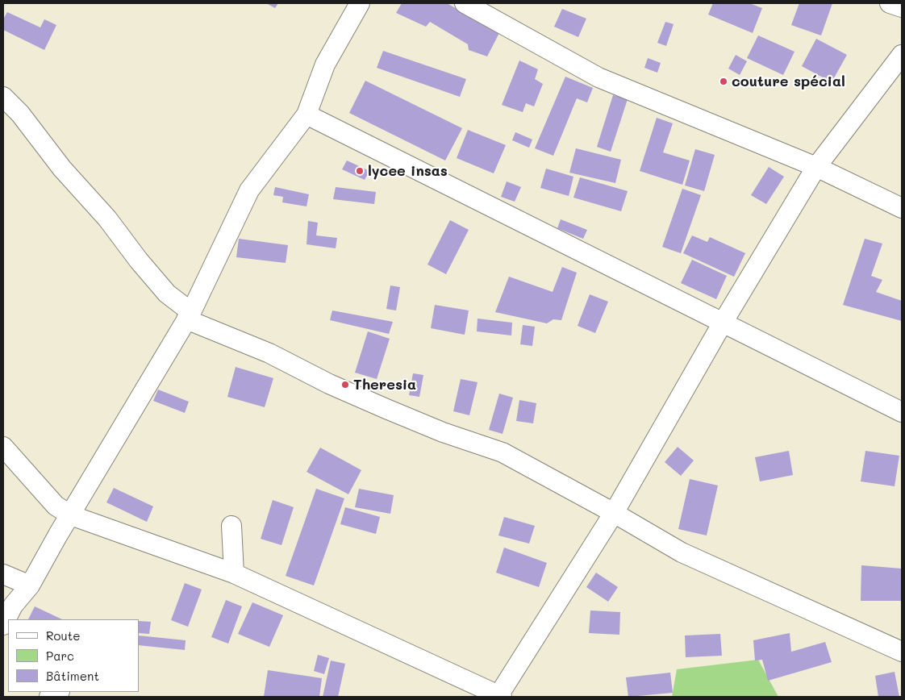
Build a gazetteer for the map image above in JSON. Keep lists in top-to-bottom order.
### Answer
{
  "places": ["couture spécial", "lycee insas", "Theresia"],
  "legend": ["Route", "Parc", "Bâtiment"]
}
